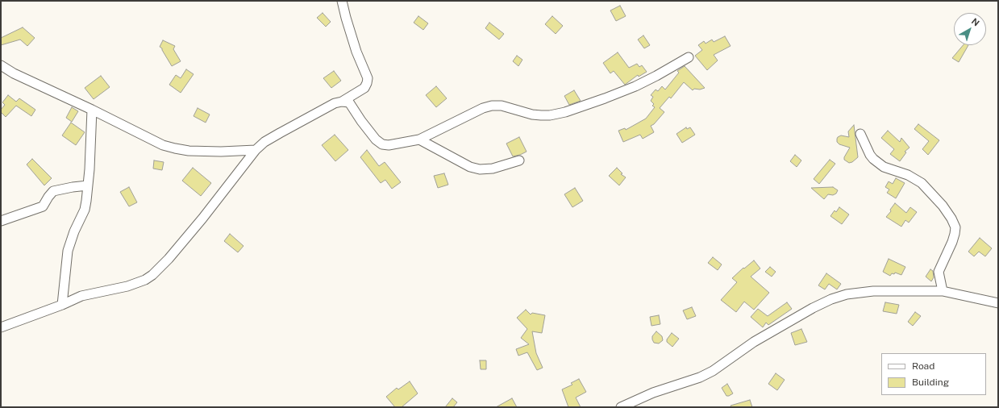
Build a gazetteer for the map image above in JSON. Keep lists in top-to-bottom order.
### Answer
{
  "legend": ["Road", "Building"],
  "north": "top right"
}
